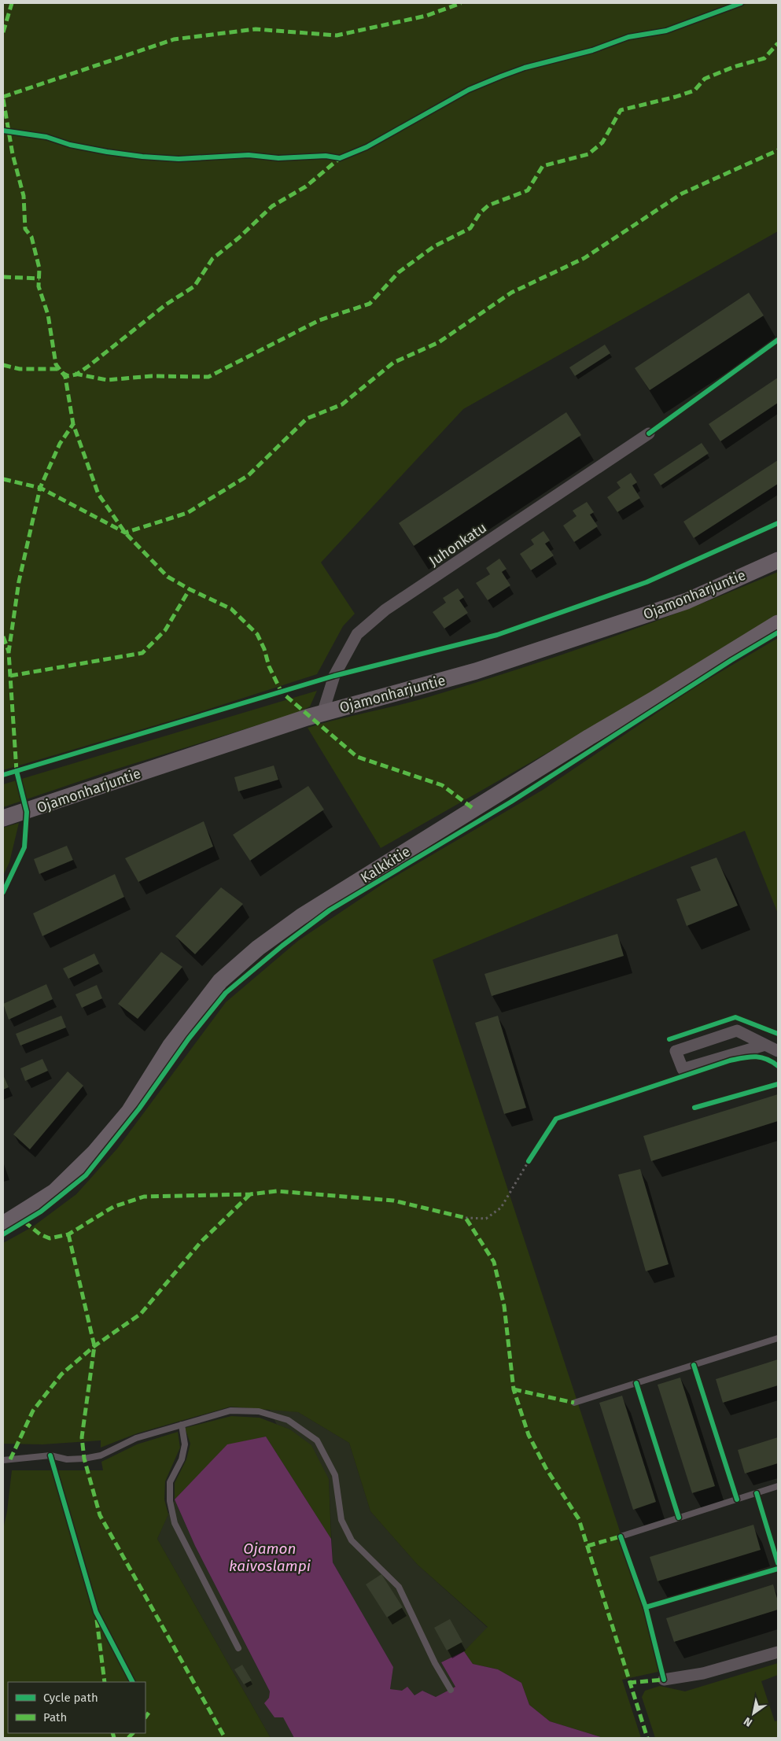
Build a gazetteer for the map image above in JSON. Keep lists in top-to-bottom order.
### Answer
{
  "streets": {
    "street": ["Juhonkatu", "Ojamonharjuntie", "Kalkkitie"]
  },
  "crossings": [
    ["Juhonkatu", "Ojamonharjuntie"]
  ],
  "water": ["Ojamon kaivoslampi"],
  "legend": ["Cycle path", "Path"],
  "north": "bottom left"
}
